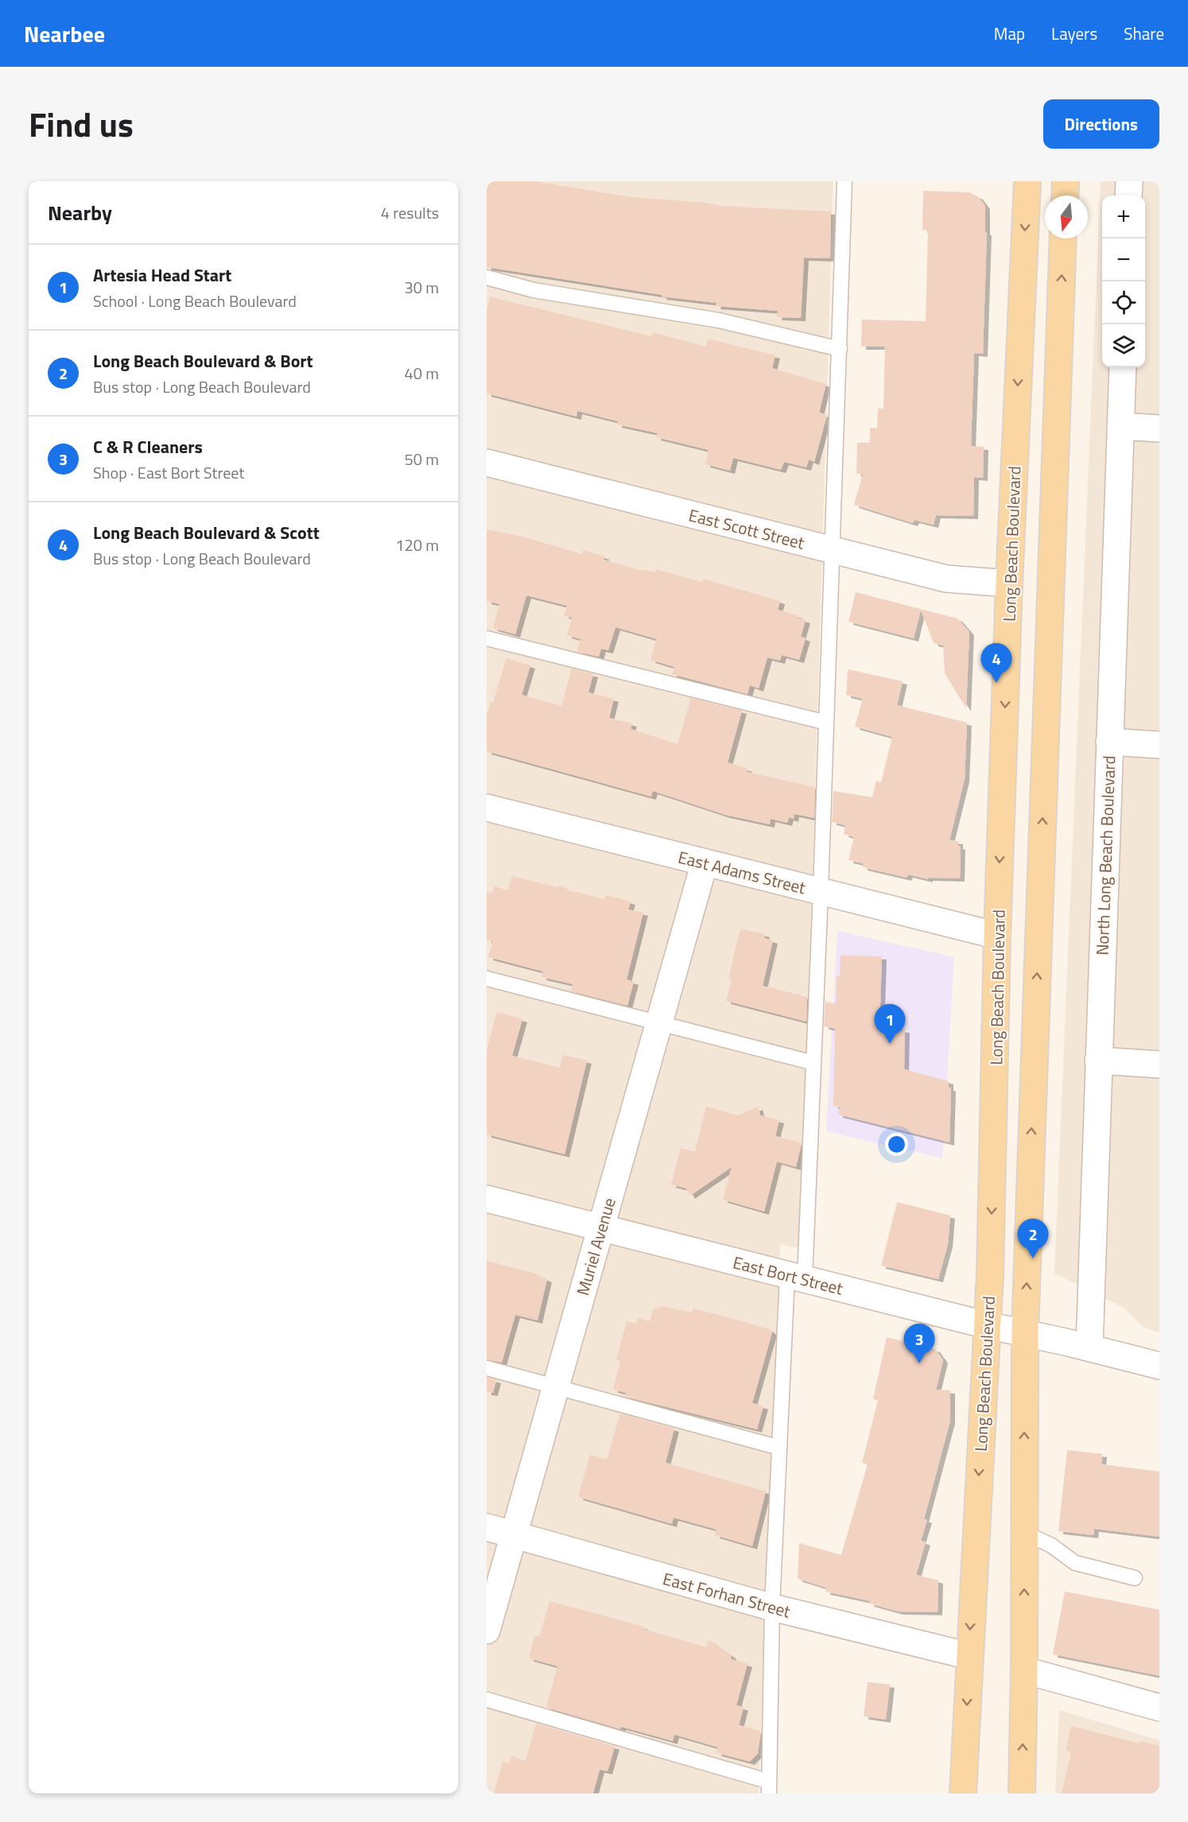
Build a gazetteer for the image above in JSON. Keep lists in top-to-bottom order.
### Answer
{
  "streets": {
    "main road": ["Long Beach Boulevard"],
    "street": [
      "East Scott Street",
      "North Long Beach Boulevard",
      "East Adams Street",
      "Muriel Avenue",
      "East Bort Street",
      "East Forhan Street"
    ]
  },
  "crossings": [
    ["East Scott Street", "Long Beach Boulevard"],
    ["Long Beach Boulevard", "East Adams Street"],
    ["Long Beach Boulevard", "East Bort Street"],
    ["Long Beach Boulevard", "East Forhan Street"],
    ["North Long Beach Boulevard", "East Bort Street"],
    ["East Adams Street", "Muriel Avenue"],
    ["Muriel Avenue", "East Bort Street"],
    ["Muriel Avenue", "East Forhan Street"]
  ],
  "north": "bottom",
  "page": {
    "header": "Nearbee",
    "nav": ["Map", "Layers", "Share"],
    "title": "Find us",
    "buttons": "Directions",
    "heading": ["Nearby", "4 results"],
    "map_buttons": ["+", "−"],
    "list": [
      {
        "mark": "1",
        "name": "Artesia Head Start",
        "note": "School · Long Beach Boulevard",
        "value": "30 m"
      },
      {
        "mark": "2",
        "name": "Long Beach Boulevard & Bort",
        "note": "Bus stop · Long Beach Boulevard",
        "value": "40 m"
      },
      {
        "mark": "3",
        "name": "C & R Cleaners",
        "note": "Shop · East Bort Street",
        "value": "50 m"
      },
      {
        "mark": "4",
        "name": "Long Beach Boulevard & Scott",
        "note": "Bus stop · Long Beach Boulevard",
        "value": "120 m"
      }
    ],
    "pins": [
      "4",
      "1",
      "2",
      "3"
    ]
  }
}
